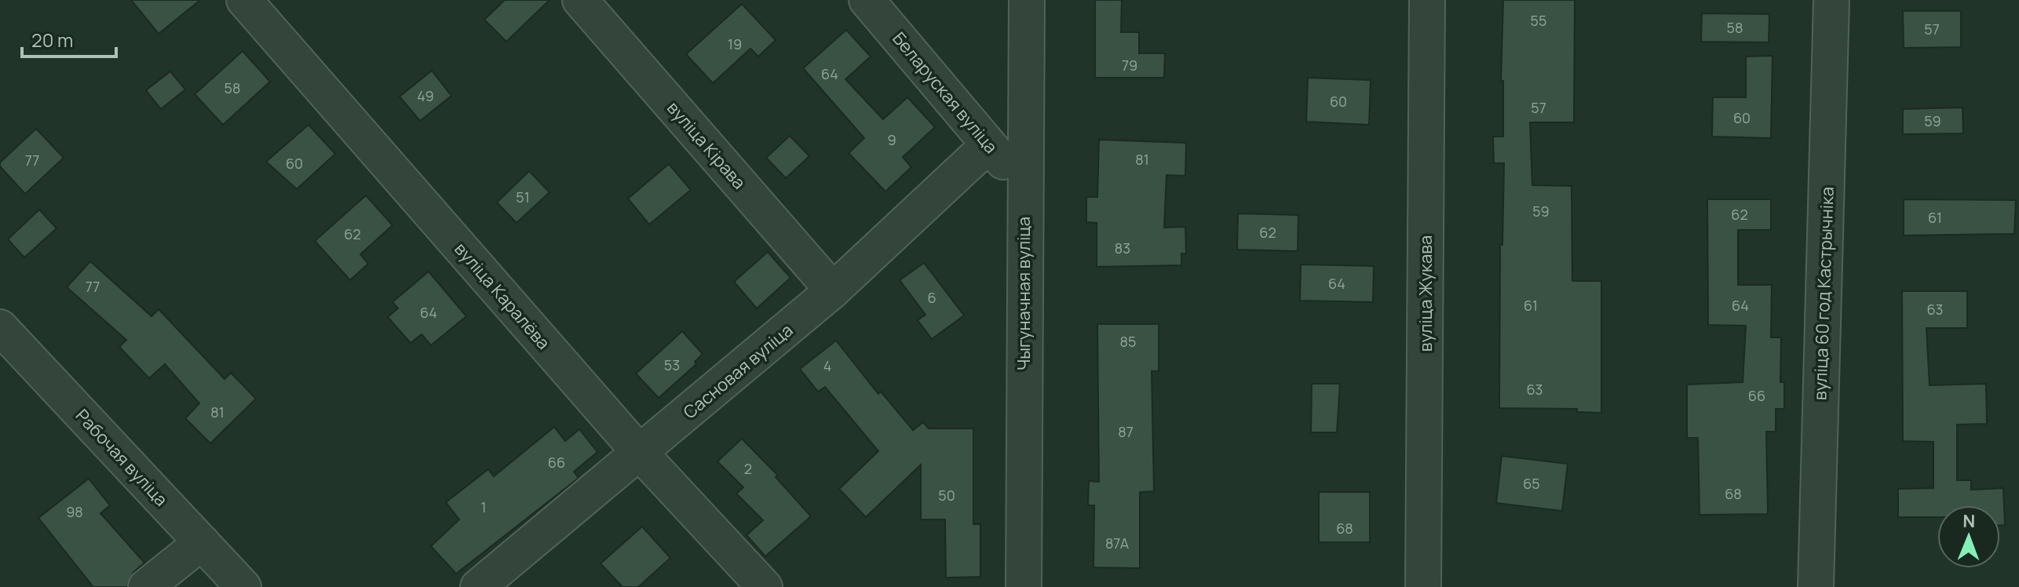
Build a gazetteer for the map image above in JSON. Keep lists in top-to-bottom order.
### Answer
{
  "streets": {
    "street": [
      "Беларуская вуліца",
      "вуліца Кірава",
      "Чыгуначная вуліца",
      "вуліца Жукава",
      "вуліца 60 год Кастрычніка",
      "вуліца Каралёва",
      "Сасновая вуліца",
      "Рабочая вуліца"
    ]
  },
  "crossings": [
    ["Беларуская вуліца", "Чыгуначная вуліца"],
    ["Беларуская вуліца", "Сасновая вуліца"],
    ["вуліца Кірава", "Сасновая вуліца"],
    ["вуліца Каралёва", "Сасновая вуліца"]
  ],
  "house_numbers": [
    "55",
    "58",
    "57",
    "19",
    "79",
    "64",
    "58",
    "49",
    "60",
    "57",
    "60",
    "59",
    "9",
    "81",
    "77",
    "60",
    "51",
    "59",
    "62",
    "61",
    "62",
    "62",
    "83",
    "64",
    "77",
    "6",
    "61",
    "64",
    "63",
    "64",
    "85",
    "53",
    "4",
    "63",
    "66",
    "81",
    "87",
    "66",
    "2",
    "65",
    "68",
    "50",
    "1",
    "98",
    "68",
    "87А"
  ],
  "scale_bar": "20 m",
  "north": "top"
}
